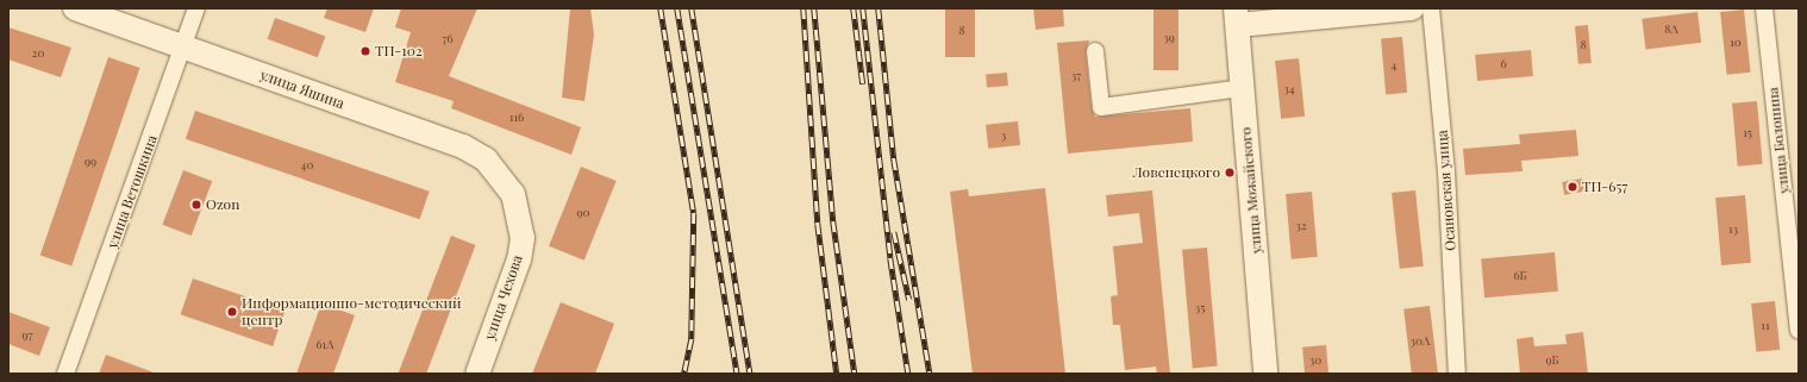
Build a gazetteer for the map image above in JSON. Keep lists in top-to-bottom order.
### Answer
{
  "streets": {
    "street": [
      "улица Яшина",
      "улица Болонина",
      "улица Можайского",
      "Осановская улица",
      "улица Ветошкина",
      "улица Чехова"
    ]
  },
  "crossings": [
    ["улица Яшина", "улица Ветошкина"],
    ["улица Яшина", "улица Чехова"]
  ],
  "places": [
    "ТП-102",
    "Ловенецкого",
    "ТП-657",
    "Ozon",
    "Информационно-методический центр"
  ],
  "house_numbers": [
    "8А",
    "8",
    "39",
    "76",
    "10",
    "8",
    "20",
    "6",
    "4",
    "37",
    "34",
    "116",
    "15",
    "3",
    "99",
    "40",
    "90",
    "32",
    "13",
    "6Б",
    "35",
    "11",
    "97",
    "30А",
    "61А",
    "30",
    "9Б"
  ]
}
